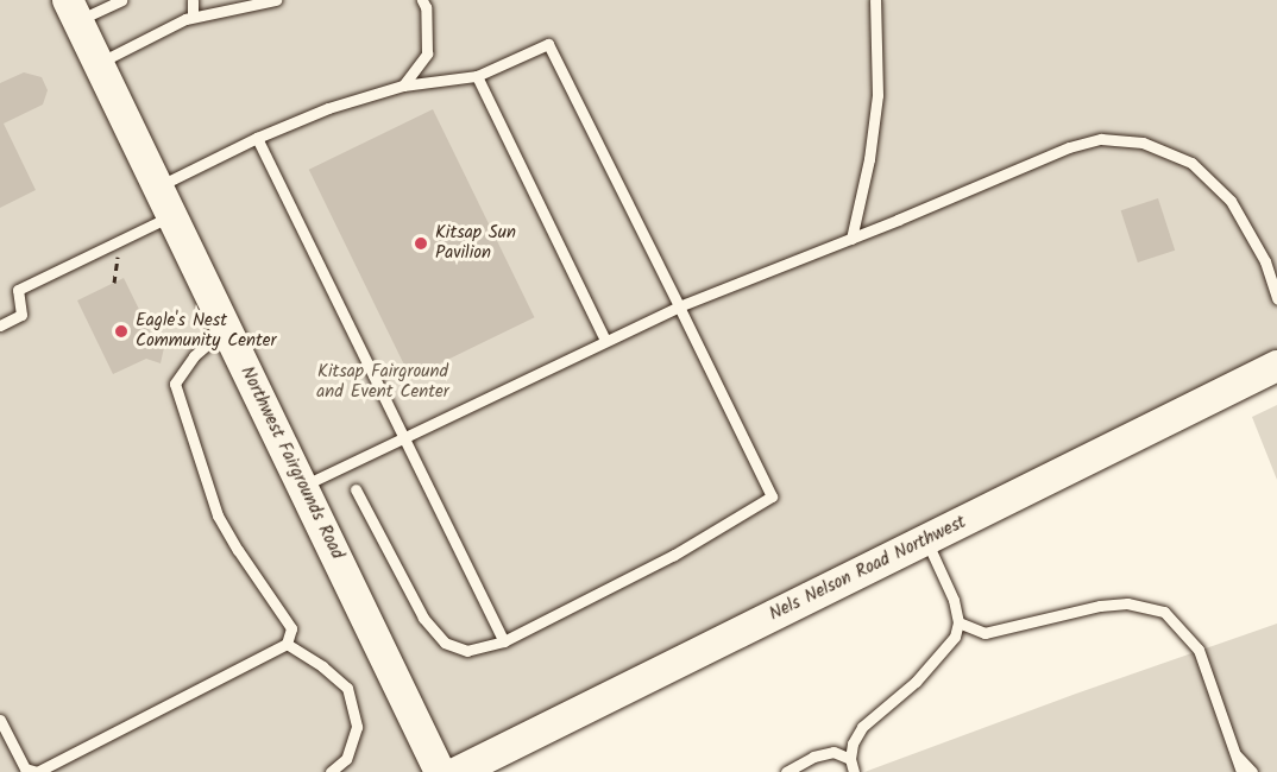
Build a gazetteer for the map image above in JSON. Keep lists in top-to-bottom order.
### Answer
{
  "streets": {
    "street": ["Northwest Fairgrounds Road", "Nels Nelson Road Northwest"]
  },
  "parks": ["Kitsap Fairground and Event Center"],
  "places": ["Kitsap Sun Pavilion", "Eagle's Nest Community Center"]
}
